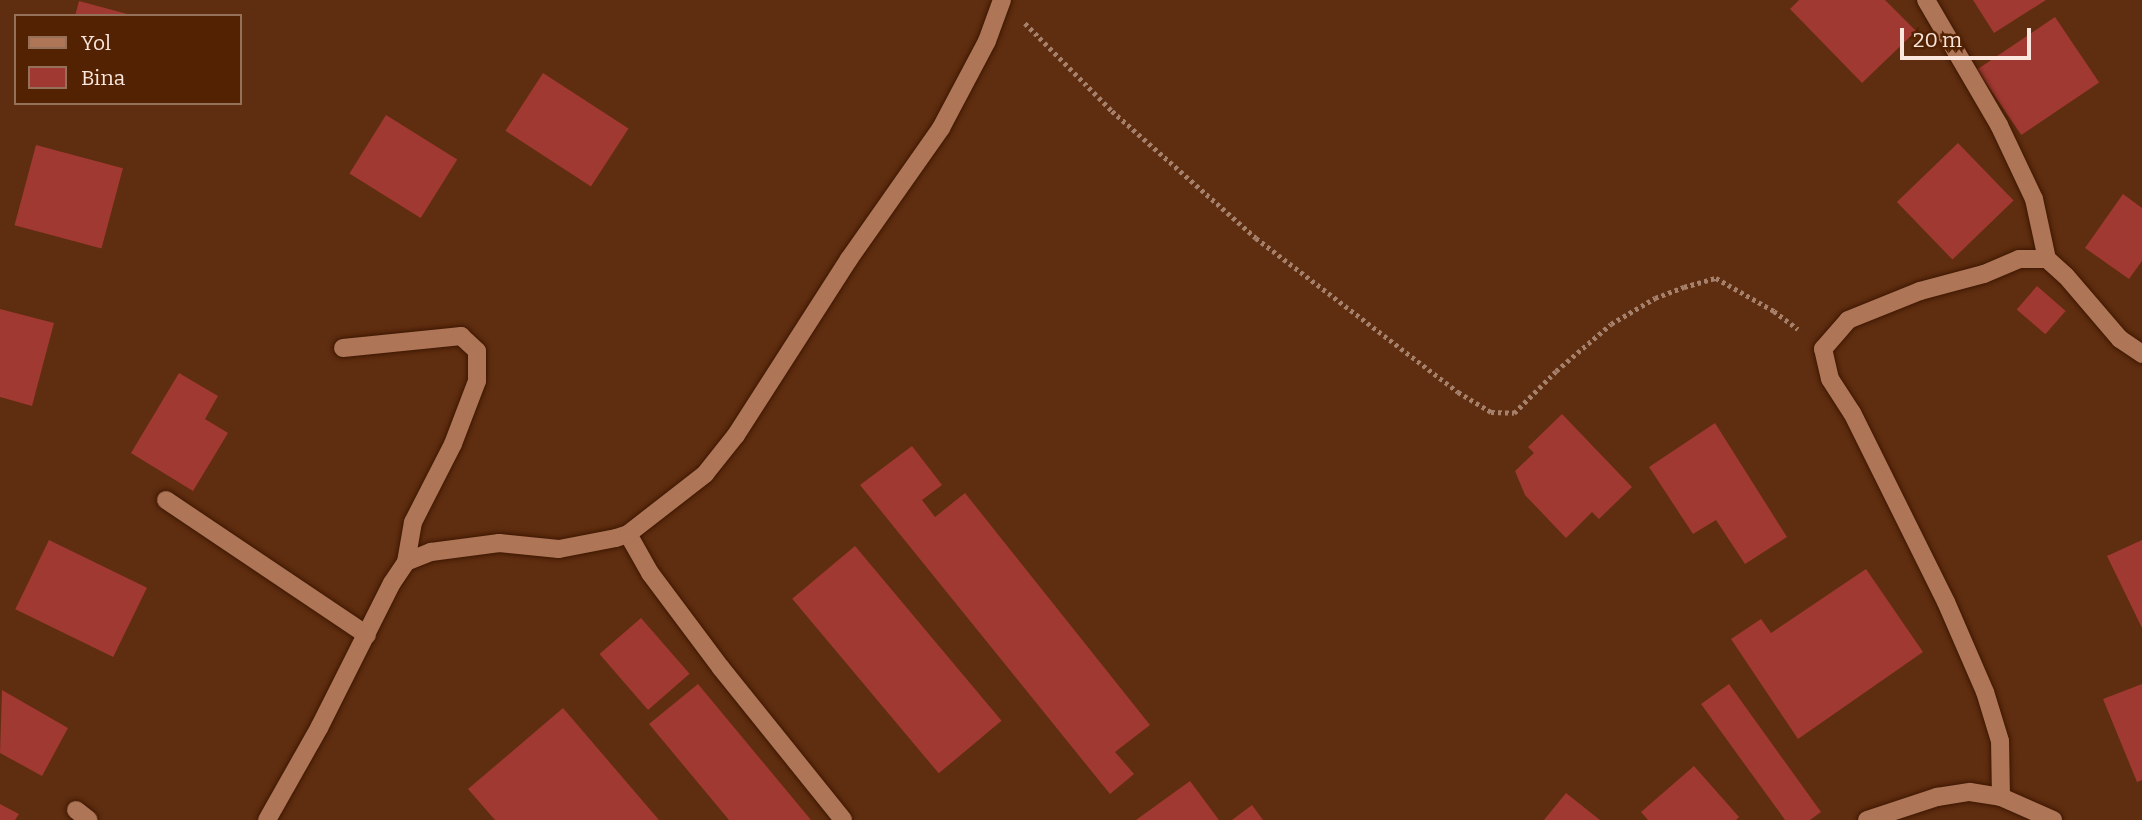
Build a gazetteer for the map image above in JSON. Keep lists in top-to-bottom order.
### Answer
{
  "legend": ["Yol", "Bina"],
  "scale_bar": "20 m"
}
